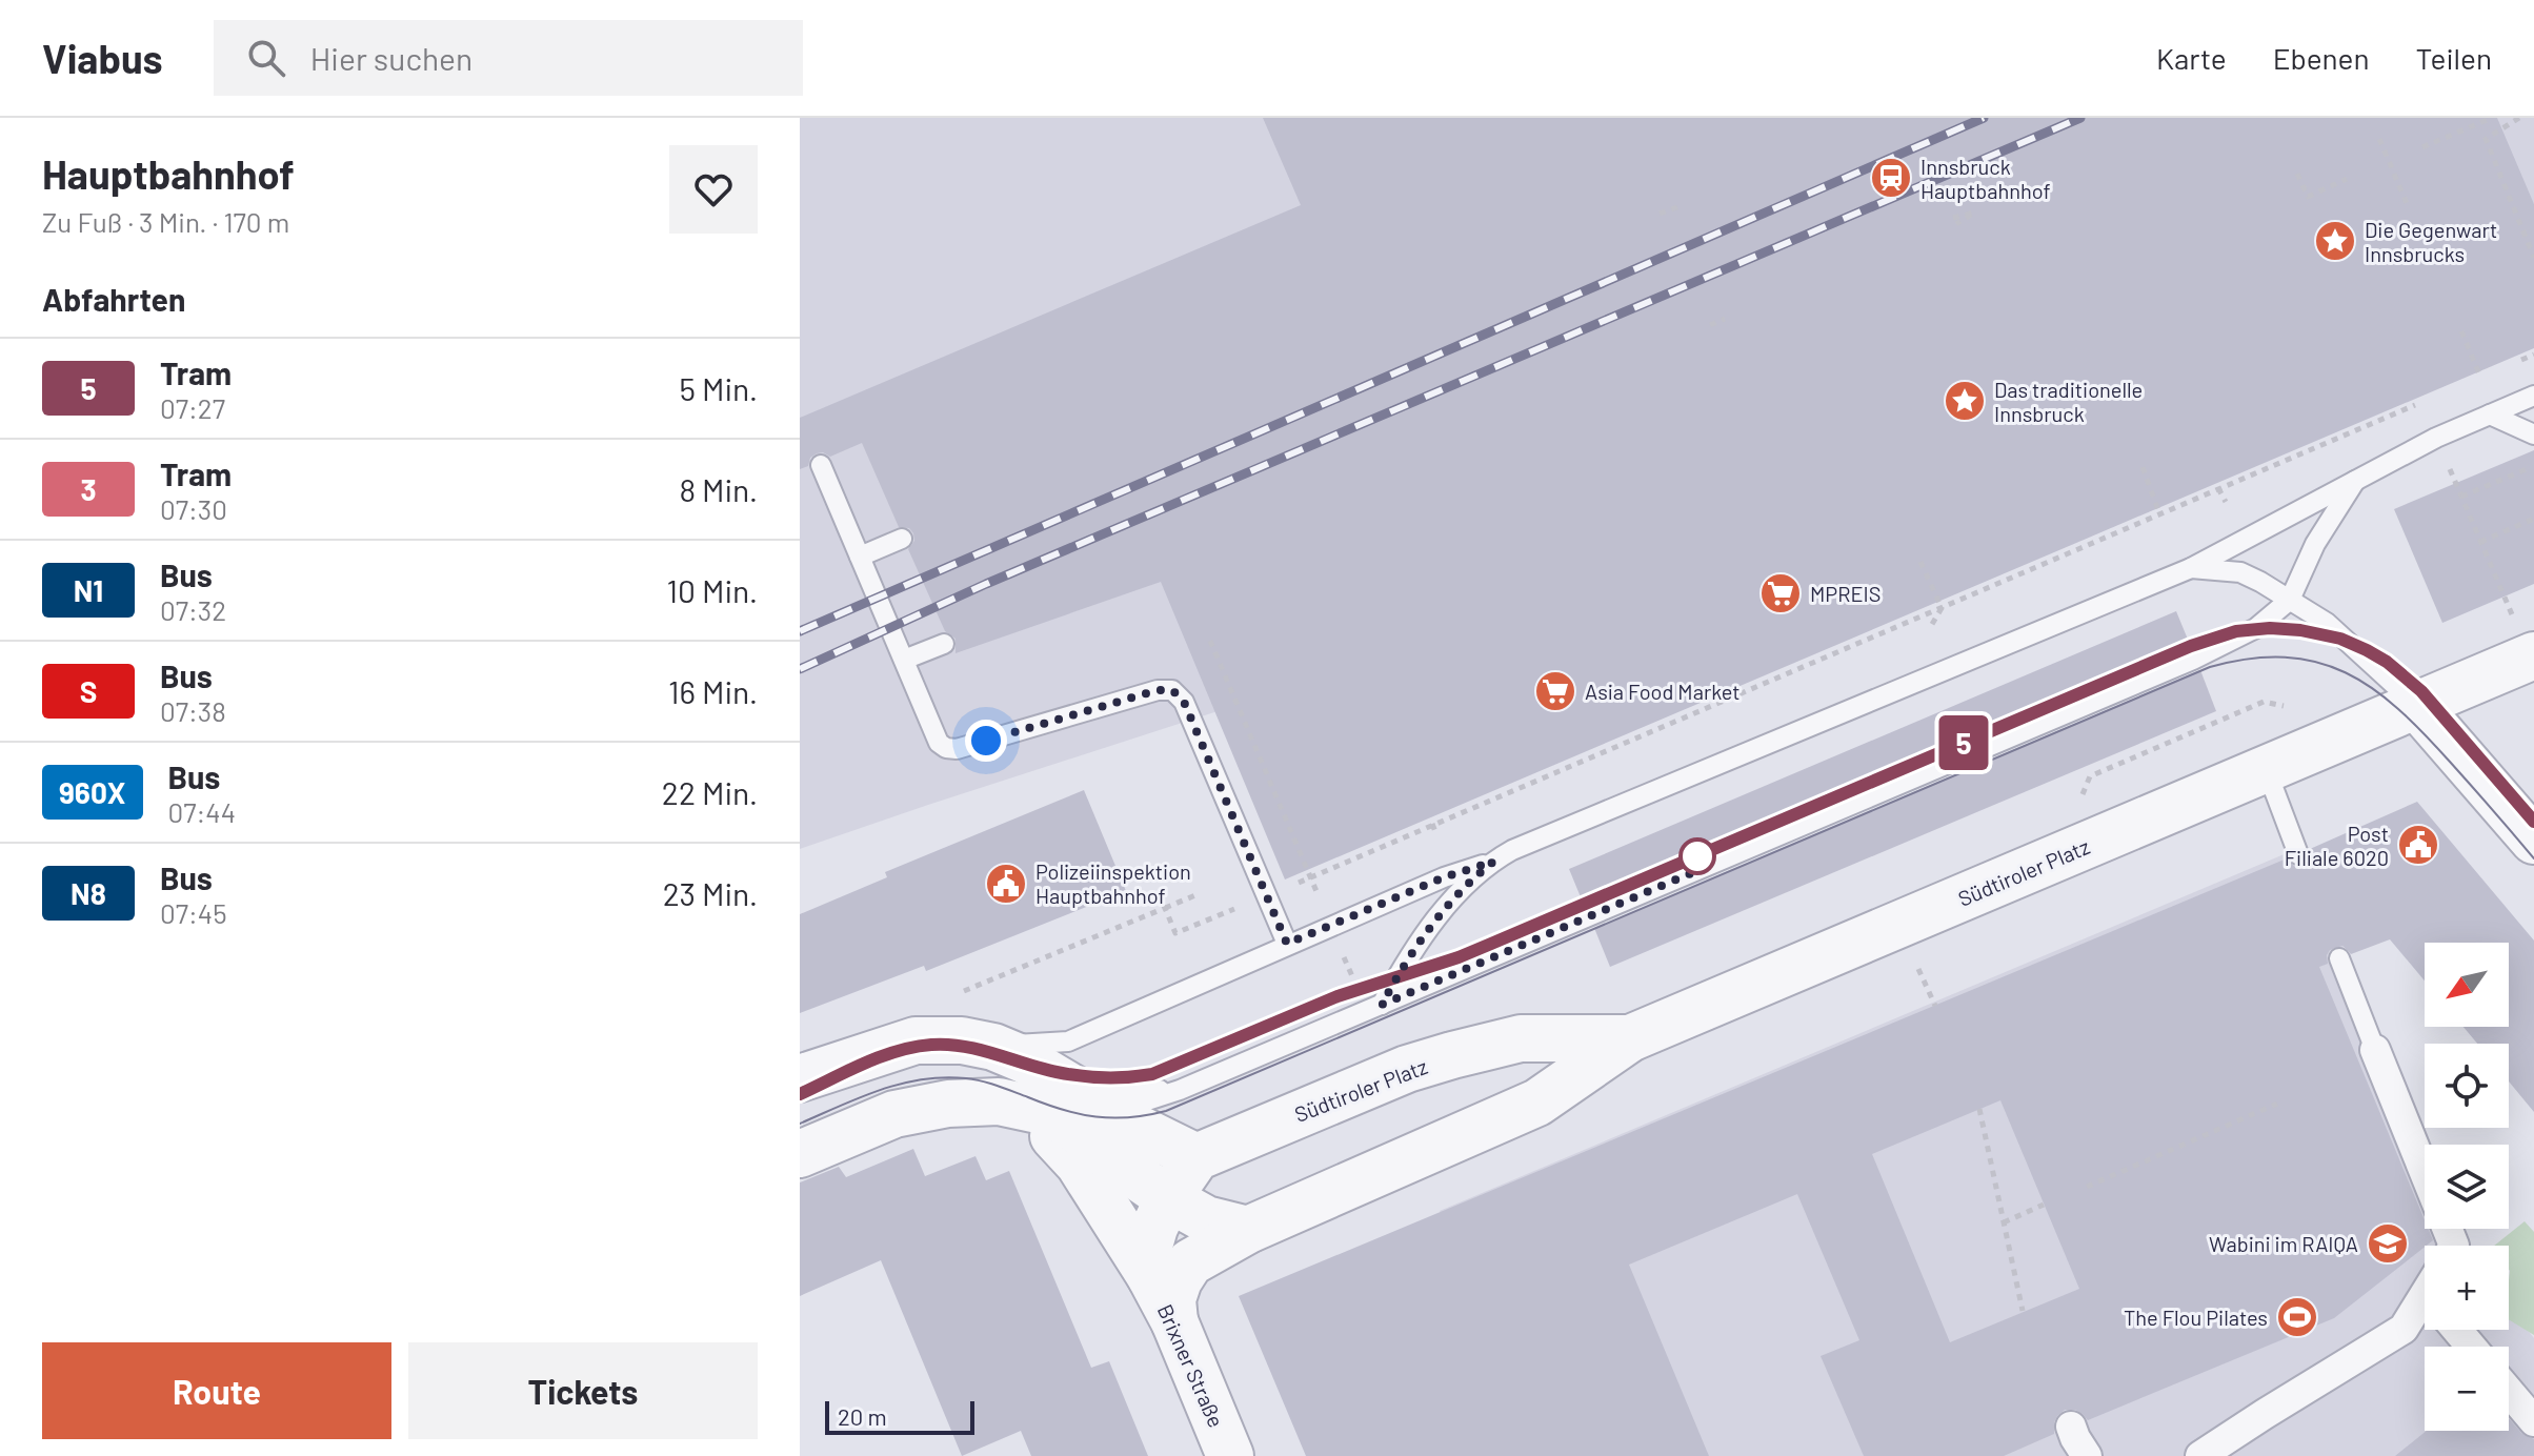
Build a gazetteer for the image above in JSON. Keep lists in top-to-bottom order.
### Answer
{
  "streets": {
    "street": ["Südtiroler Platz", "Brixner Straße"]
  },
  "crossings": [
    ["Südtiroler Platz", "Brixner Straße"]
  ],
  "places": {
    "station": ["Innsbruck Hauptbahnhof"],
    "place": ["Die Gegenwart Innsbrucks", "Das traditionelle Innsbruck"],
    "supermarket": ["MPREIS", "Asia Food Market"],
    "public building": ["Post Filiale 6020", "Polizeiinspektion Hauptbahnhof"],
    "school or university": ["Wabini im RAIQA"],
    "sports": ["The Flou Pilates"]
  },
  "lines": ["tram line 5"],
  "scale_bar": "20 m",
  "north": "bottom left",
  "page": {
    "header": "Viabus",
    "search": "Hier suchen",
    "nav": ["Karte", "Ebenen", "Teilen"],
    "heading": [
      ["Hauptbahnhof", "Zu Fuß · 3 Min. · 170 m"],
      "Abfahrten"
    ],
    "on_map": "5",
    "list": [
      {
        "mark": "5",
        "name": "Tram",
        "note": "07:27",
        "value": "5 Min."
      },
      {
        "mark": "3",
        "name": "Tram",
        "note": "07:30",
        "value": "8 Min."
      },
      {
        "mark": "N1",
        "name": "Bus",
        "note": "07:32",
        "value": "10 Min."
      },
      {
        "mark": "S",
        "name": "Bus",
        "note": "07:38",
        "value": "16 Min."
      },
      {
        "mark": "960X",
        "name": "Bus",
        "note": "07:44",
        "value": "22 Min."
      },
      {
        "mark": "N8",
        "name": "Bus",
        "note": "07:45",
        "value": "23 Min."
      }
    ],
    "map_buttons": ["+", "−"],
    "buttons": ["Route", "Tickets"],
    "scale": "20 m"
  }
}
